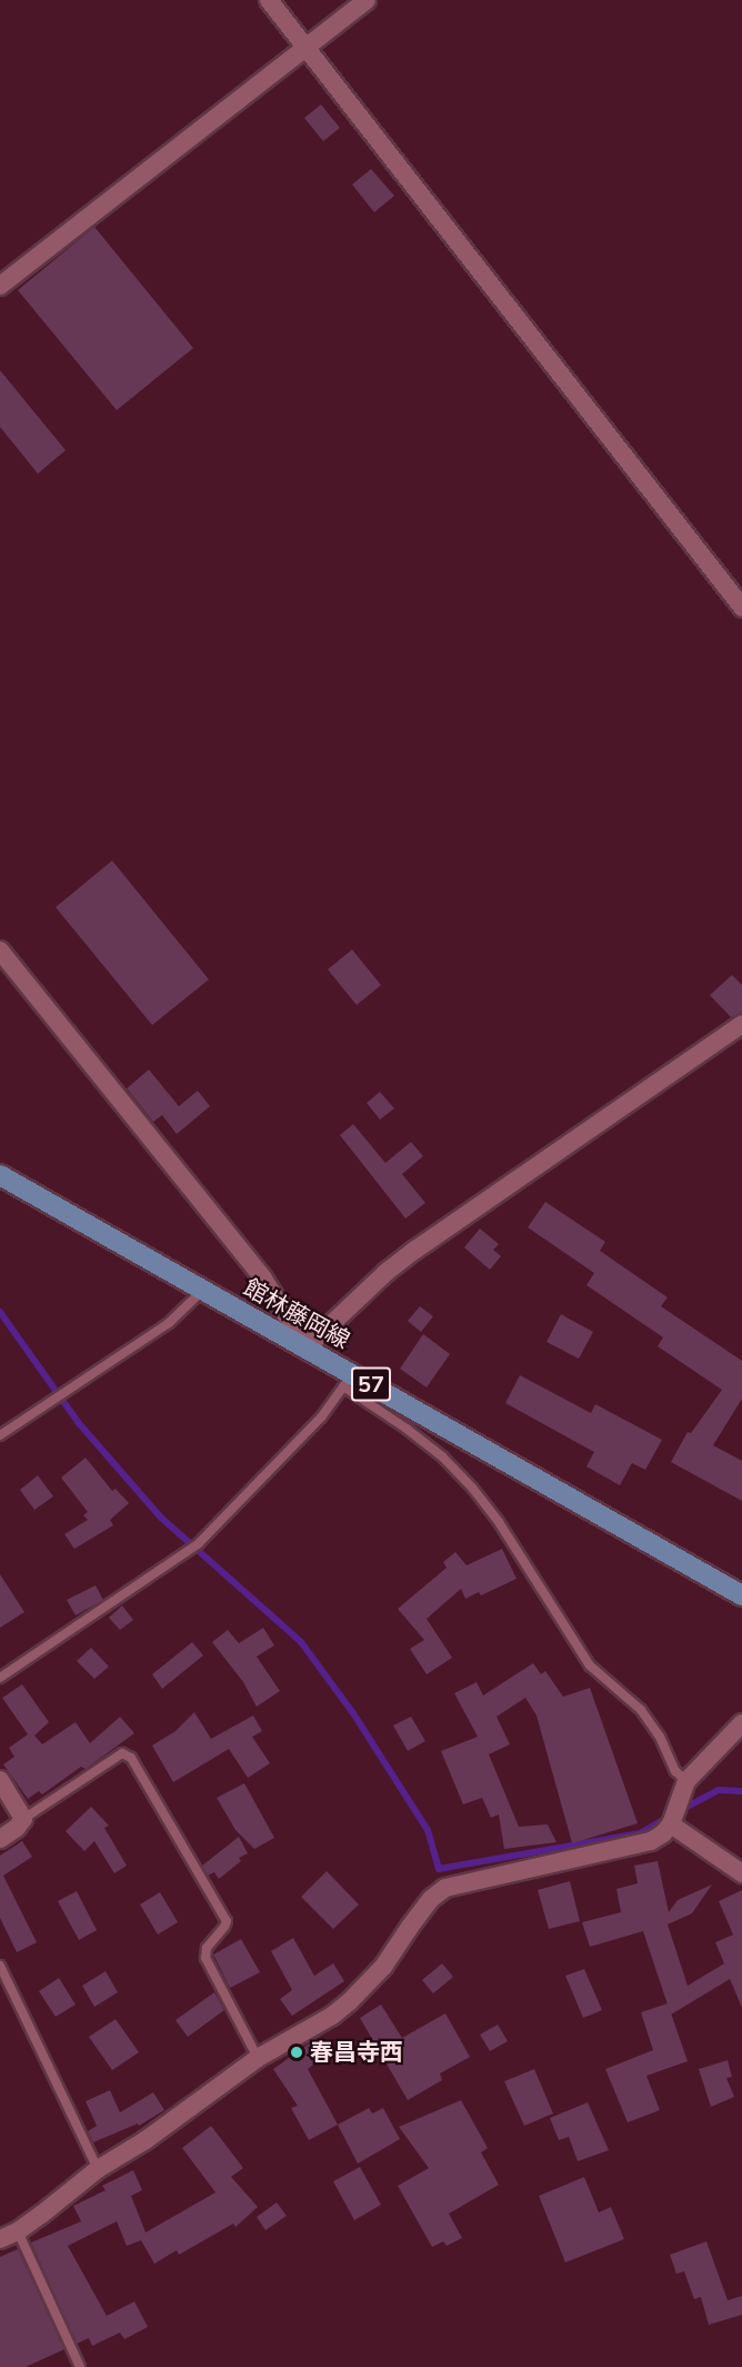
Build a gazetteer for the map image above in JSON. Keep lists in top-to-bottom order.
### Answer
{
  "streets": {
    "main road": ["館林藤岡線", "57"]
  },
  "places": ["春昌寺西"]
}
